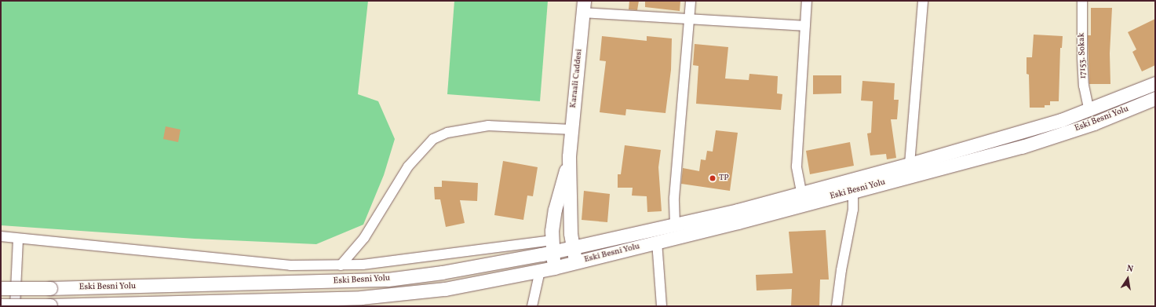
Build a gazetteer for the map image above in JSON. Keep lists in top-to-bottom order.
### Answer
{
  "streets": {
    "main road": ["Karaali Caddesi", "Eski Besni Yolu"],
    "street": ["17153. Sokak"]
  },
  "crossings": [
    ["17153. Sokak", "Eski Besni Yolu"]
  ],
  "places": ["TP"],
  "north": "top"
}
